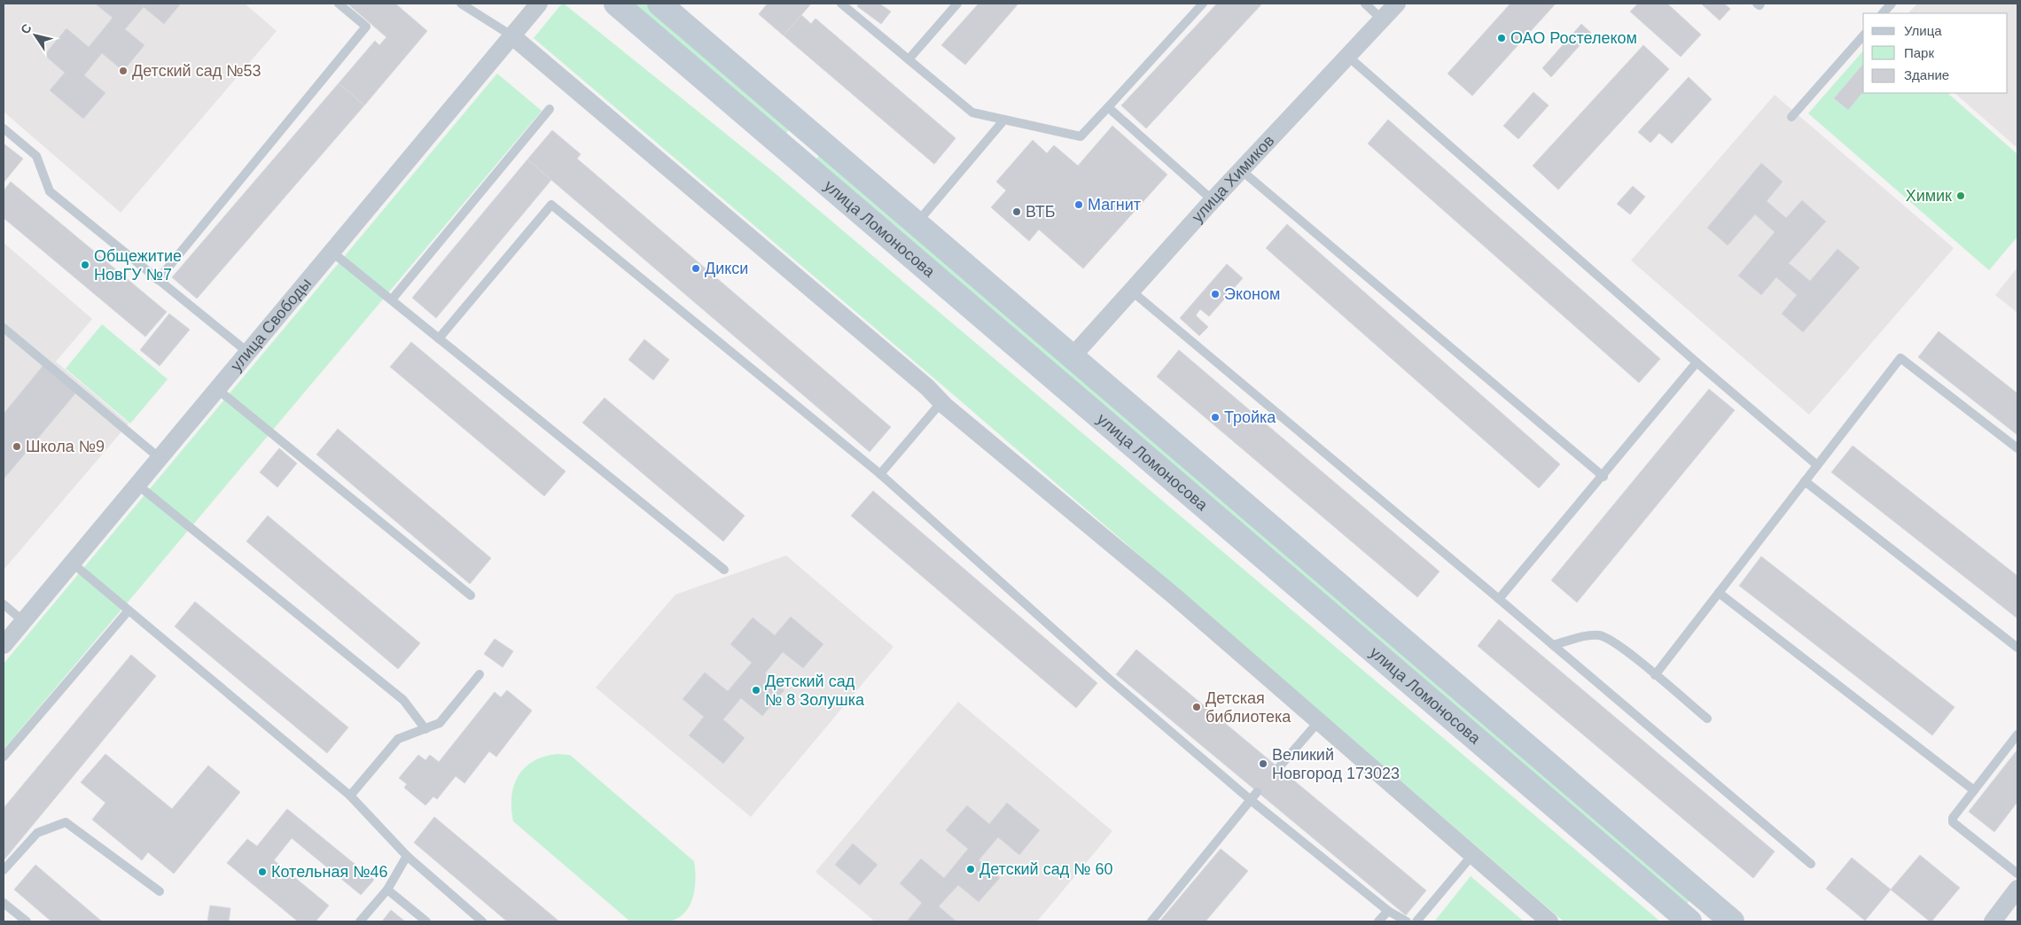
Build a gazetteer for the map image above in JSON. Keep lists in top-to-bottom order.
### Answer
{
  "streets": {
    "main road": ["улица Ломоносова"],
    "street": ["улица Химиков", "улица Свободы"]
  },
  "crossings": [
    ["улица Химиков", "улица Ломоносова"]
  ],
  "places": [
    "ОАО Ростелеком",
    "Детский сад №53",
    "Химик",
    "Магнит",
    "ВТБ",
    "Общежитие НовГУ №7",
    "Дикси",
    "Эконом",
    "Тройка",
    "Школа №9",
    "Детский сад № 8 Золушка",
    "Детская библиотека",
    "Великий Новгород 173023",
    "Детский сад № 60",
    "Котельная №46"
  ],
  "legend": ["Улица", "Парк", "Здание"],
  "north": "top left"
}
